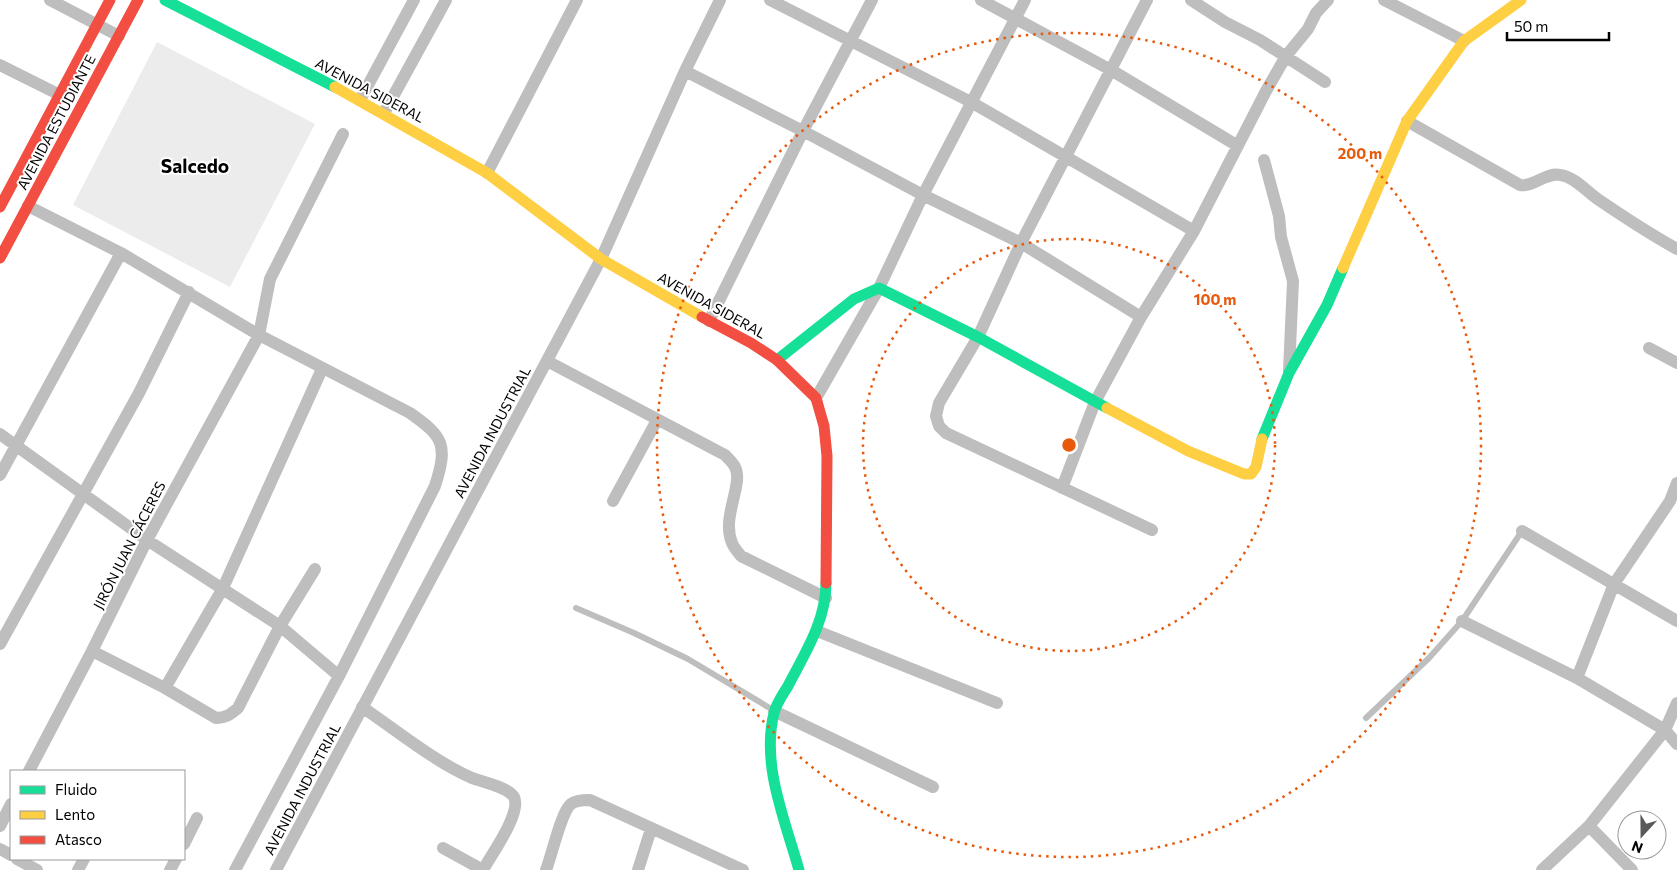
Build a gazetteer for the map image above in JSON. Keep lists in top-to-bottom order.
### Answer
{
  "streets": {
    "street": [
      "AVENIDA SIDERAL",
      "AVENIDA ESTUDIANTE",
      "AVENIDA INDUSTRIAL",
      "JIRÓN JUAN CÁCERES"
    ]
  },
  "crossings": [
    ["AVENIDA SIDERAL", "AVENIDA INDUSTRIAL"]
  ],
  "districts": ["Salcedo"],
  "legend": ["Fluido", "Lento", "Atasco"],
  "scale_bar": "50 m",
  "north": "bottom",
  "rings": ["200 m", "100 m"]
}
